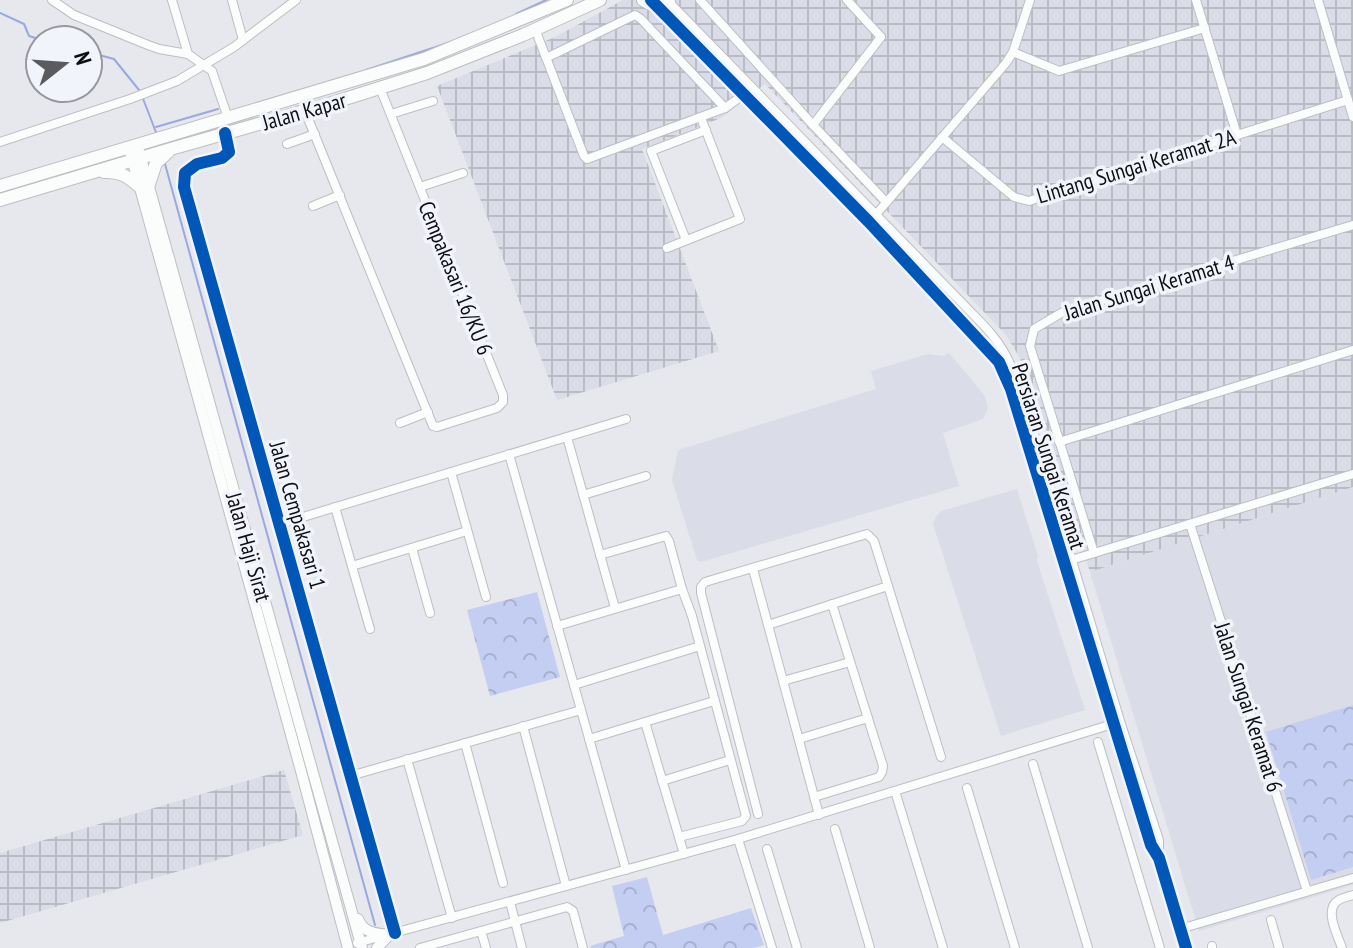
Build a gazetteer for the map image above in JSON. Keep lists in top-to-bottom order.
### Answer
{
  "streets": {
    "highway": ["Jalan Kapar"],
    "main road": ["Jalan Haji Sirat"],
    "street": [
      "Lintang Sungai Keramat 2A",
      "Cempakasari 16/KU 6",
      "Jalan Sungai Keramat 4",
      "Persiaran Sungai Keramat",
      "Jalan Cempakasari 1",
      "Jalan Sungai Keramat 6"
    ]
  },
  "crossings": [
    ["Jalan Kapar", "Cempakasari 16/KU 6"],
    ["Jalan Kapar", "Jalan Cempakasari 1"],
    ["Jalan Kapar", "Jalan Haji Sirat"]
  ],
  "north": "right"
}
